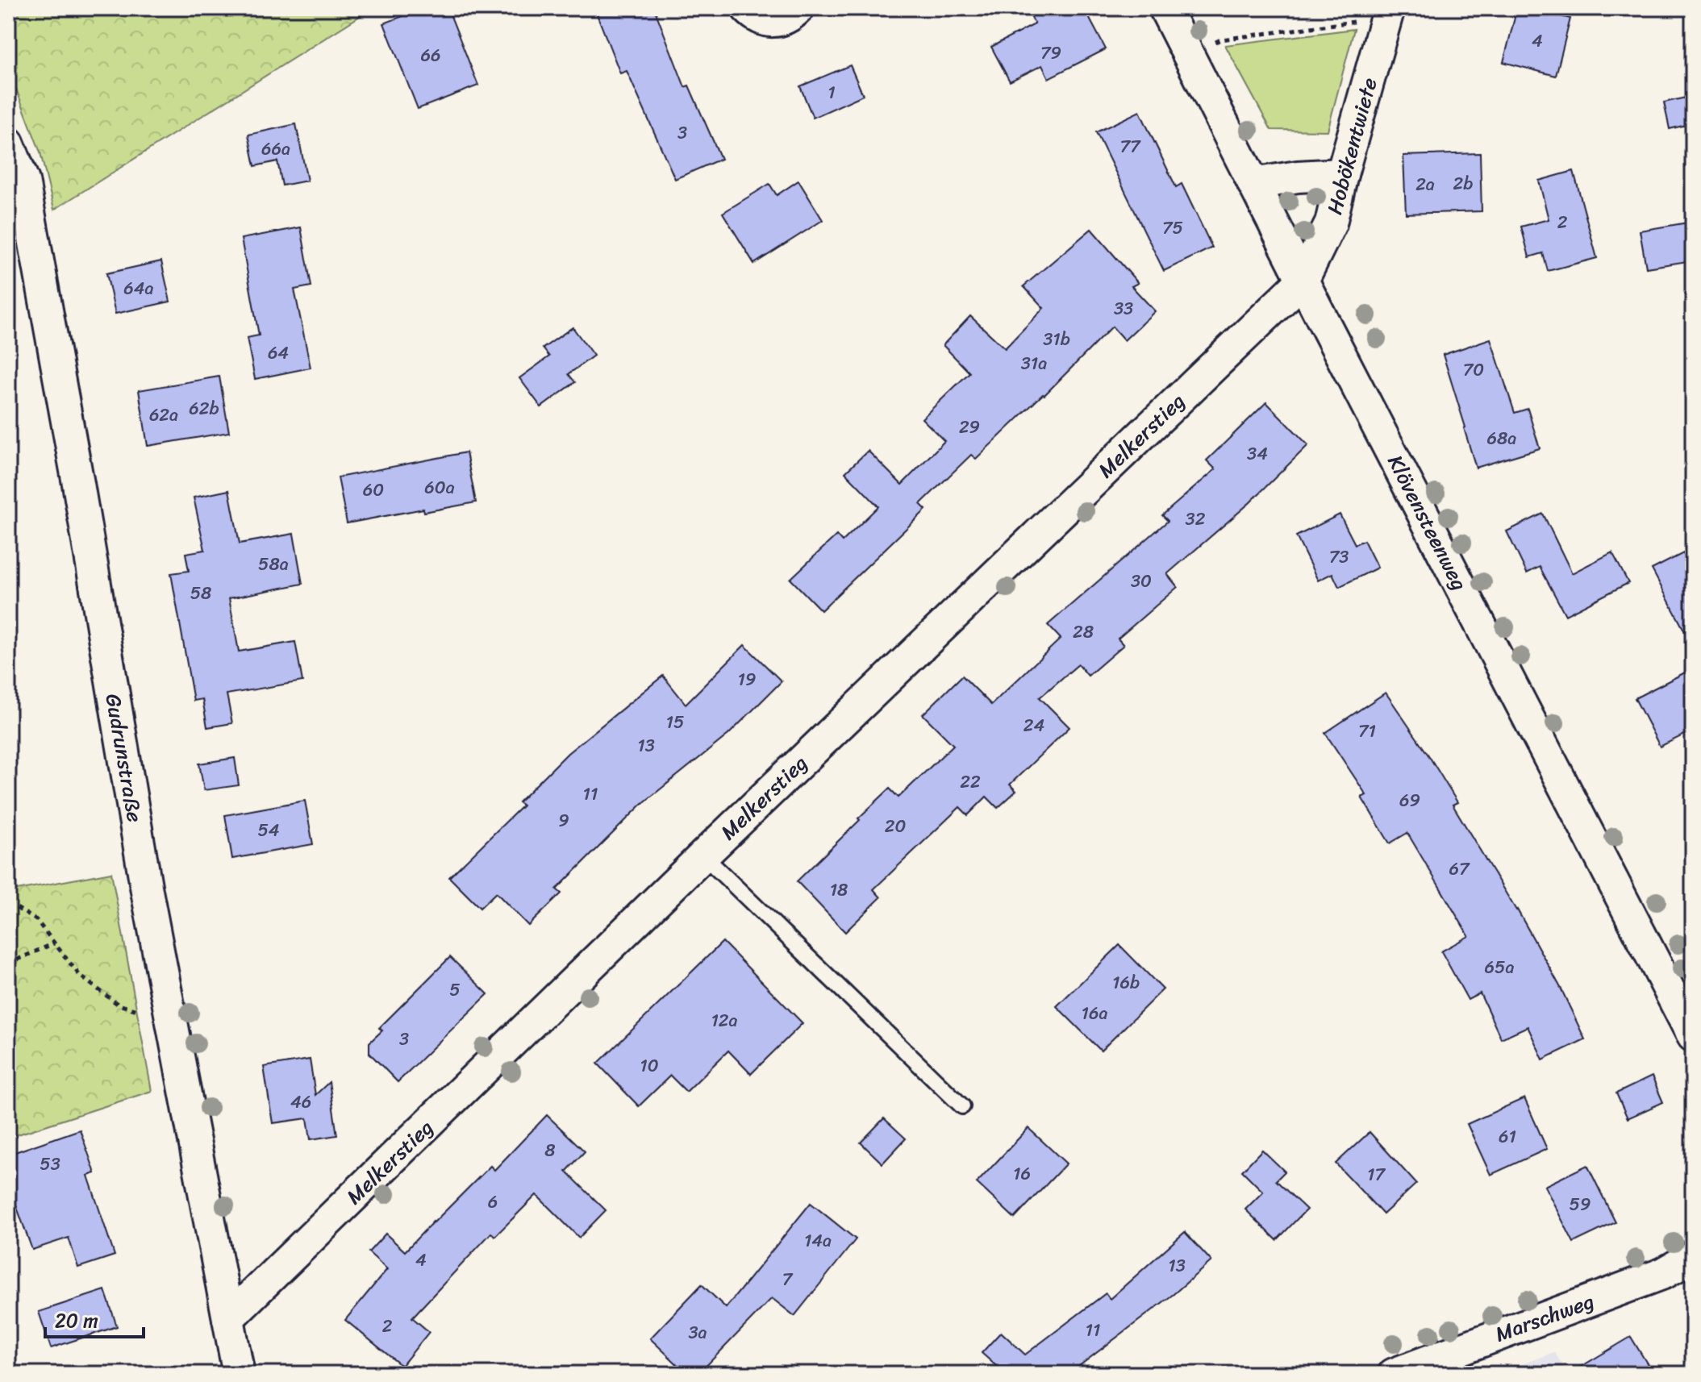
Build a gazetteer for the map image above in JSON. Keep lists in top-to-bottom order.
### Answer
{
  "streets": {
    "street": [
      "Hobökentwiete",
      "Melkerstieg",
      "Klövensteenweg",
      "Gudrunstraße",
      "Marschweg"
    ]
  },
  "crossings": [
    ["Hobökentwiete", "Melkerstieg"],
    ["Hobökentwiete", "Klövensteenweg"],
    ["Melkerstieg", "Klövensteenweg"],
    ["Melkerstieg", "Gudrunstraße"]
  ],
  "house_numbers": [
    "4",
    "79",
    "66",
    "1",
    "3",
    "77",
    "66a",
    "2b",
    "2a",
    "2",
    "75",
    "64a",
    "33",
    "31b",
    "64",
    "31a",
    "70",
    "62b",
    "62a",
    "29",
    "68a",
    "34",
    "60a",
    "60",
    "32",
    "73",
    "58a",
    "30",
    "58",
    "28",
    "19",
    "15",
    "24",
    "71",
    "13",
    "22",
    "11",
    "69",
    "9",
    "20",
    "54",
    "67",
    "18",
    "65a",
    "16b",
    "5",
    "16a",
    "12a",
    "3",
    "10",
    "46",
    "61",
    "8",
    "53",
    "16",
    "17",
    "6",
    "59",
    "14a",
    "4",
    "13",
    "7",
    "2",
    "11",
    "3a"
  ],
  "scale_bar": "20 m"
}
